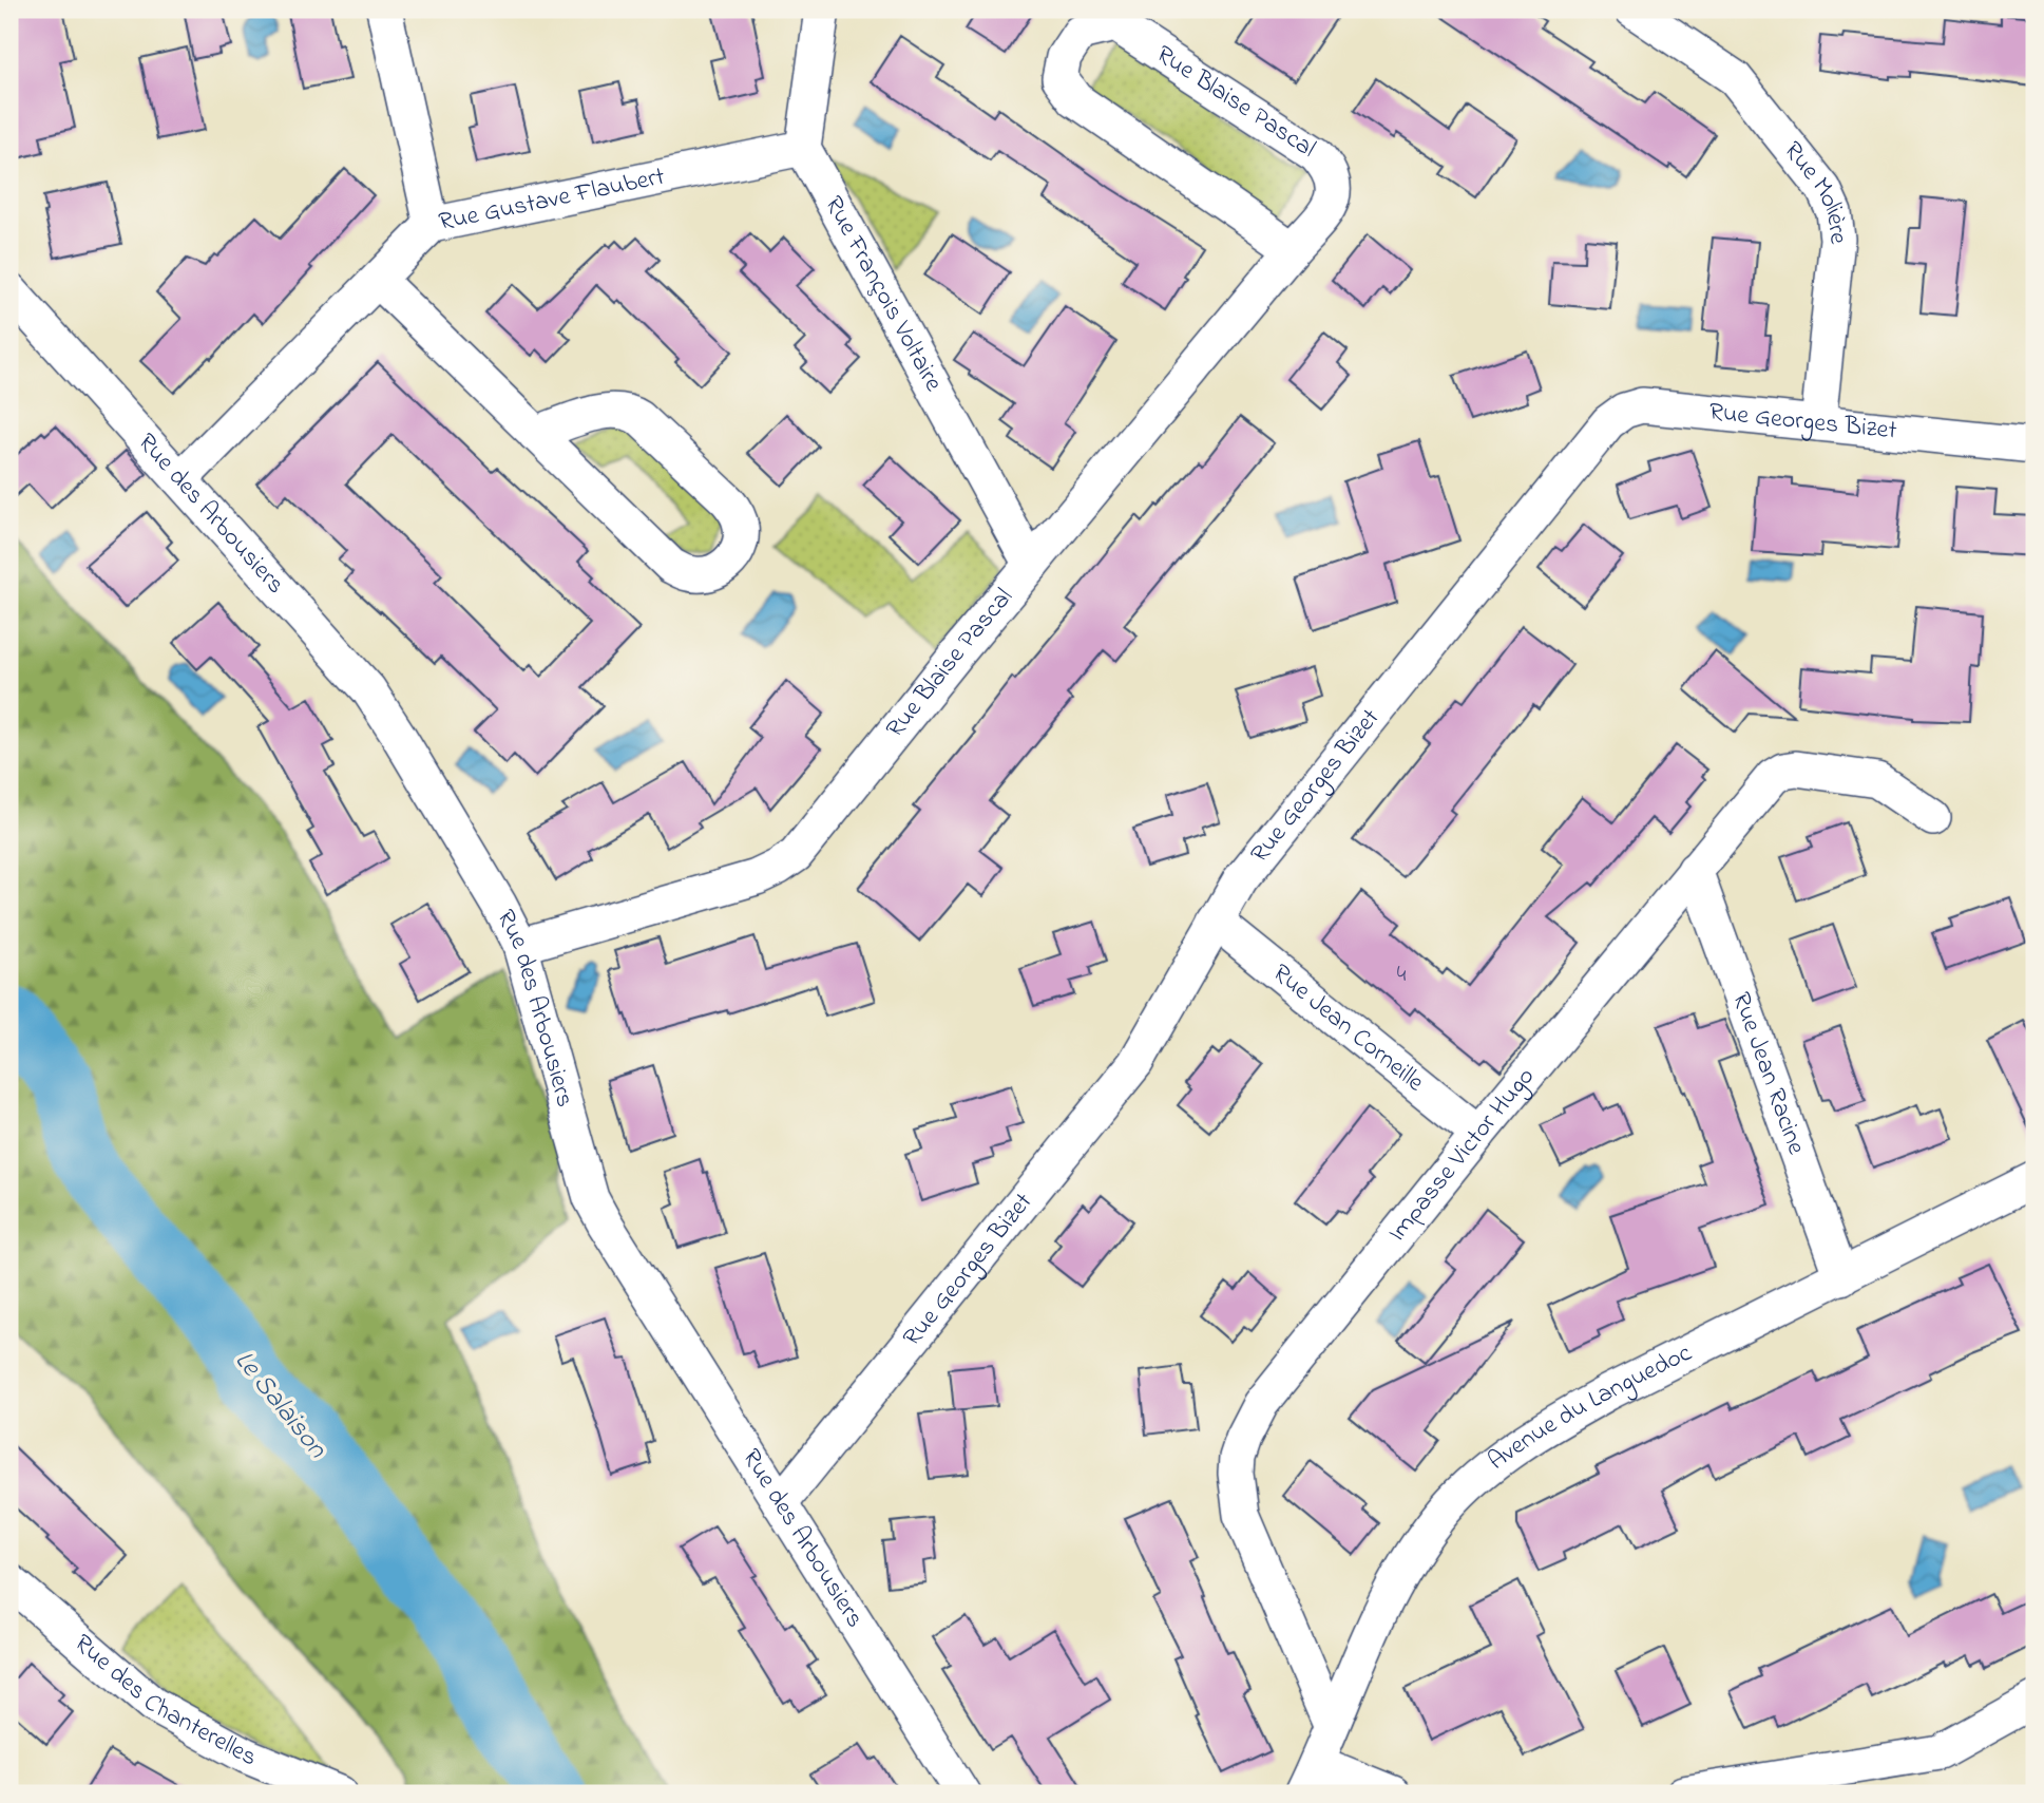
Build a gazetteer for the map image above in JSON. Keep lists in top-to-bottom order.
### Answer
{
  "streets": {
    "street": [
      "Rue Blaise Pascal",
      "Rue Molière",
      "Rue Gustave Flaubert",
      "Rue François Voltaire",
      "Rue Georges Bizet",
      "Rue des Arbousiers",
      "Rue Jean Corneille",
      "Rue Jean Racine",
      "Impasse Victor Hugo",
      "Avenue du Languedoc",
      "Rue des Chanterelles"
    ]
  },
  "crossings": [
    ["Rue Blaise Pascal", "Rue François Voltaire"],
    ["Rue Blaise Pascal", "Rue des Arbousiers"],
    ["Rue Molière", "Rue Georges Bizet"],
    ["Rue Gustave Flaubert", "Rue François Voltaire"],
    ["Rue Gustave Flaubert", "Rue des Arbousiers"],
    ["Rue Georges Bizet", "Rue des Arbousiers"],
    ["Rue Georges Bizet", "Rue Jean Corneille"],
    ["Rue Jean Corneille", "Impasse Victor Hugo"],
    ["Rue Jean Racine", "Impasse Victor Hugo"],
    ["Rue Jean Racine", "Avenue du Languedoc"],
    ["Impasse Victor Hugo", "Avenue du Languedoc"]
  ],
  "water": ["Le Salaison"],
  "house_numbers": ["4"]
}
